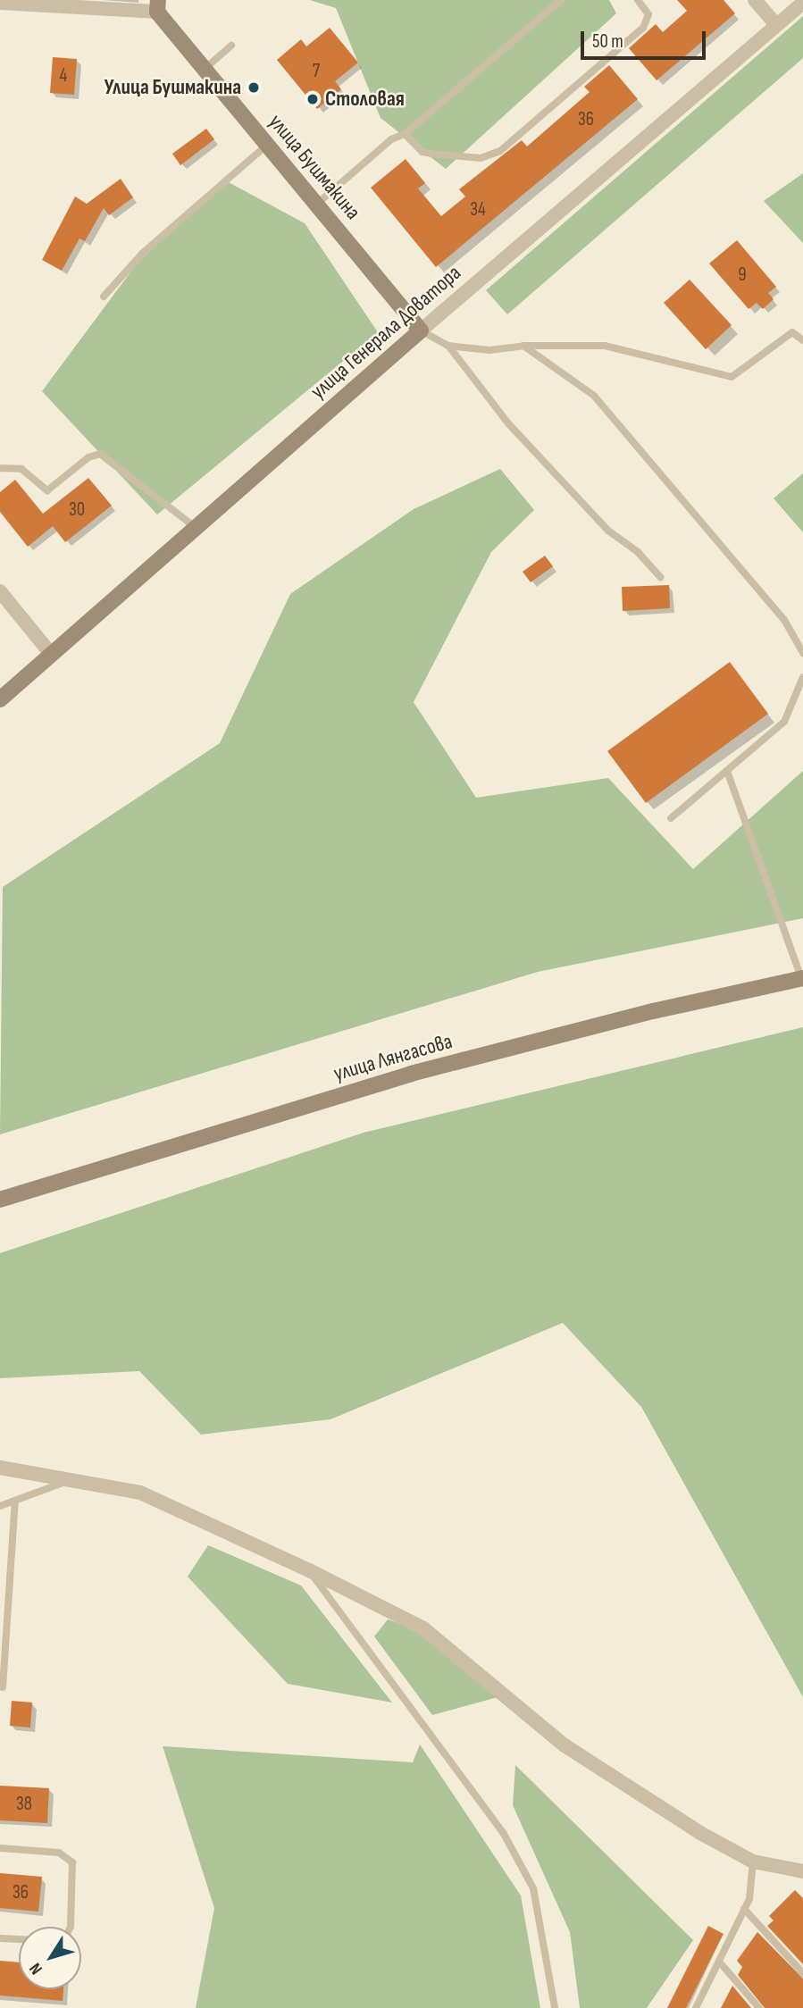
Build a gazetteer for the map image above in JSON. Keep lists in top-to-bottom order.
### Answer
{
  "streets": {
    "street": ["улица Бушмакина", "улица Генерала Доватора", "улица Лянгасова"]
  },
  "crossings": [
    ["улица Бушмакина", "улица Генерала Доватора"]
  ],
  "places": ["Улица Бушмакина", "Столовая"],
  "house_numbers": [
    "7",
    "4",
    "36",
    "34",
    "9",
    "30",
    "38",
    "36"
  ],
  "scale_bar": "50 m",
  "north": "bottom left"
}
